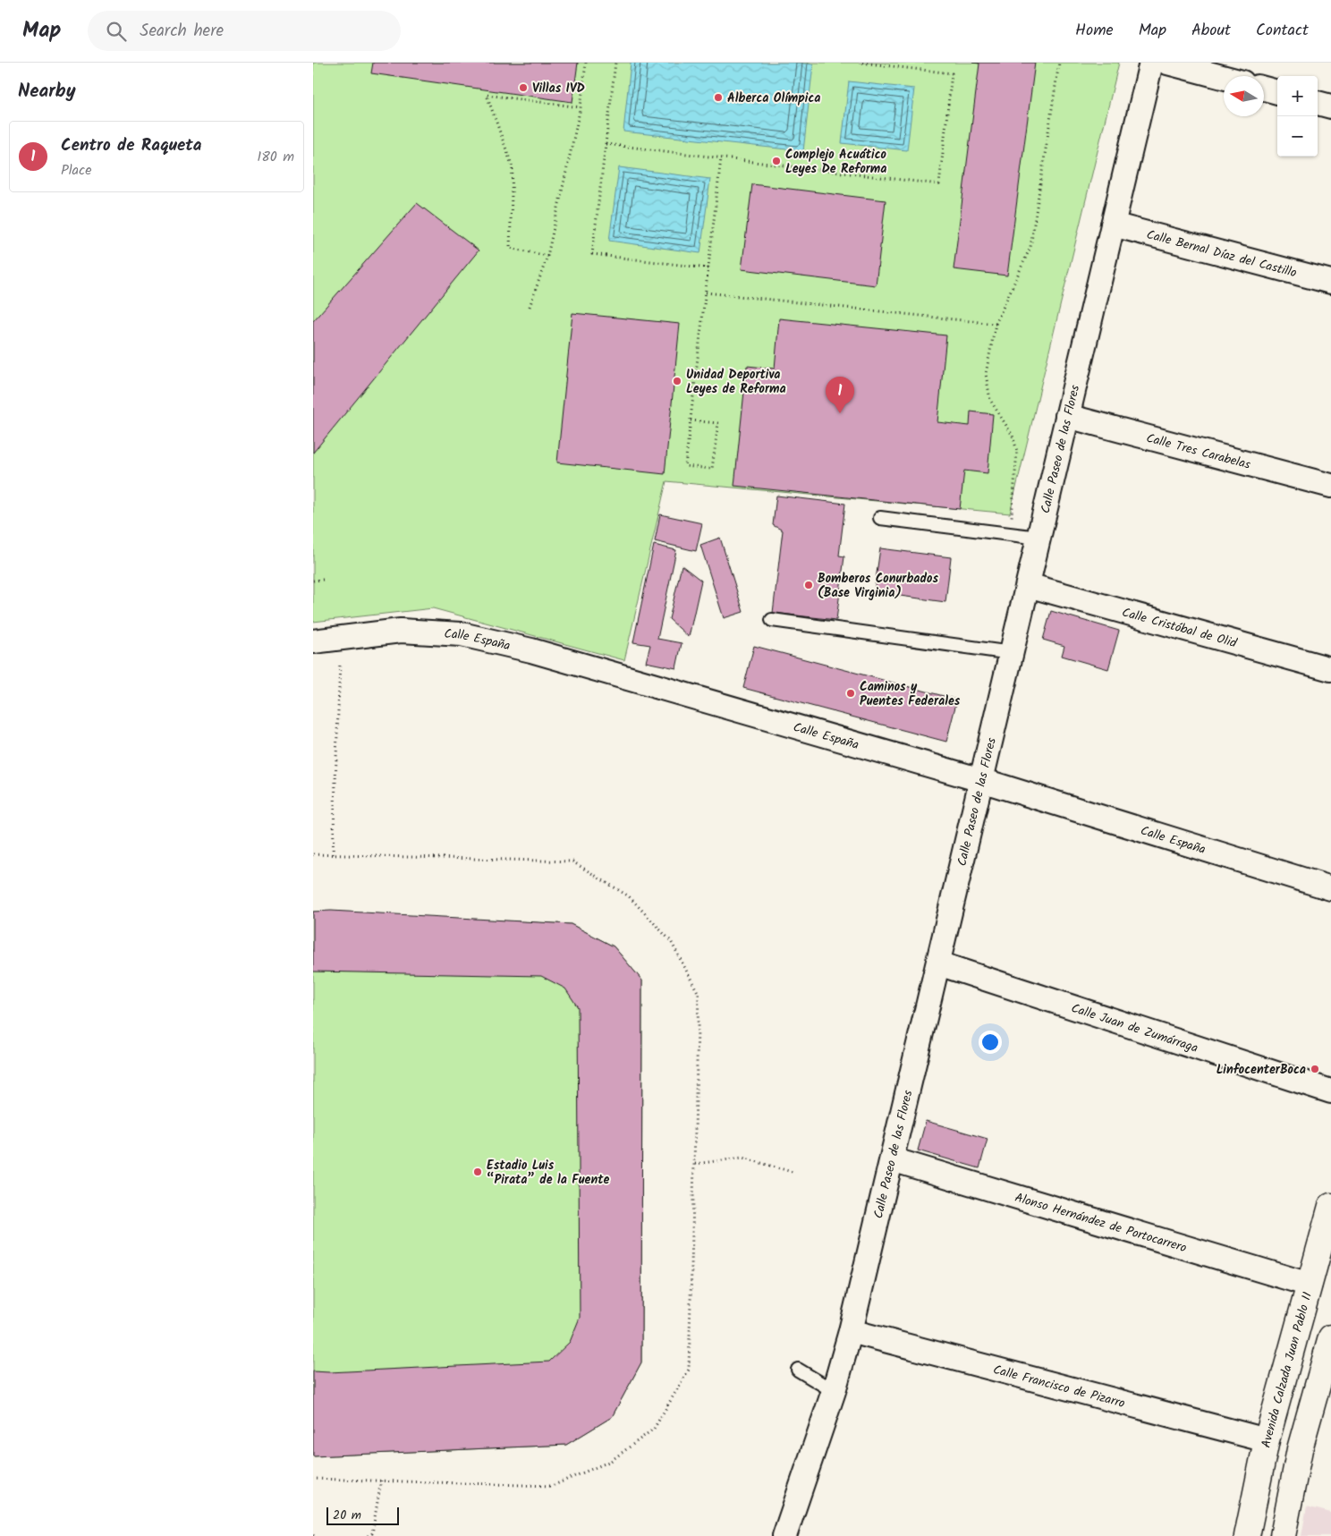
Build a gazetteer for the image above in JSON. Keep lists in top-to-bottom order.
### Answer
{
  "streets": {
    "main road": ["Avenida Calzada Juan Pablo II"],
    "street": [
      "Calle Bernal Díaz del Castillo",
      "Calle Paseo de las Flores",
      "Calle Tres Carabelas",
      "Calle Cristóbal de Olid",
      "Calle España",
      "Calle Juan de Zumárraga",
      "Alonso Hernández de Portocarrero",
      "Calle Francisco de Pizarro"
    ]
  },
  "crossings": [
    ["Calle Bernal Díaz del Castillo", "Calle Paseo de las Flores"],
    ["Calle Paseo de las Flores", "Calle Tres Carabelas"],
    ["Calle Paseo de las Flores", "Calle Cristóbal de Olid"],
    ["Calle Paseo de las Flores", "Calle España"],
    ["Calle Paseo de las Flores", "Calle Juan de Zumárraga"],
    ["Calle Paseo de las Flores", "Alonso Hernández de Portocarrero"],
    ["Calle Paseo de las Flores", "Calle Francisco de Pizarro"],
    ["Alonso Hernández de Portocarrero", "Avenida Calzada Juan Pablo II"],
    ["Avenida Calzada Juan Pablo II", "Calle Francisco de Pizarro"]
  ],
  "places": [
    "Villas IVD",
    "Alberca Olímpica",
    "Complejo Acuático Leyes De Reforma",
    "Unidad Deportiva Leyes de Reforma",
    "Bomberos Conurbados (Base Virginia)",
    "Caminos y Puentes Federales",
    "LinfocenterBoca",
    "Estadio Luis “Pirata” de la Fuente"
  ],
  "scale_bar": "20 m",
  "north": "left",
  "page": {
    "header": "Map",
    "search": "Search here",
    "nav": [
      "Home",
      "Map",
      "About",
      "Contact"
    ],
    "heading": "Nearby",
    "map_buttons": ["+", "−"],
    "list": [
      {
        "mark": "1",
        "name": "Centro de Raqueta",
        "note": "Place",
        "value": "180 m"
      }
    ],
    "pins": "1",
    "scale": "20 m"
  }
}
